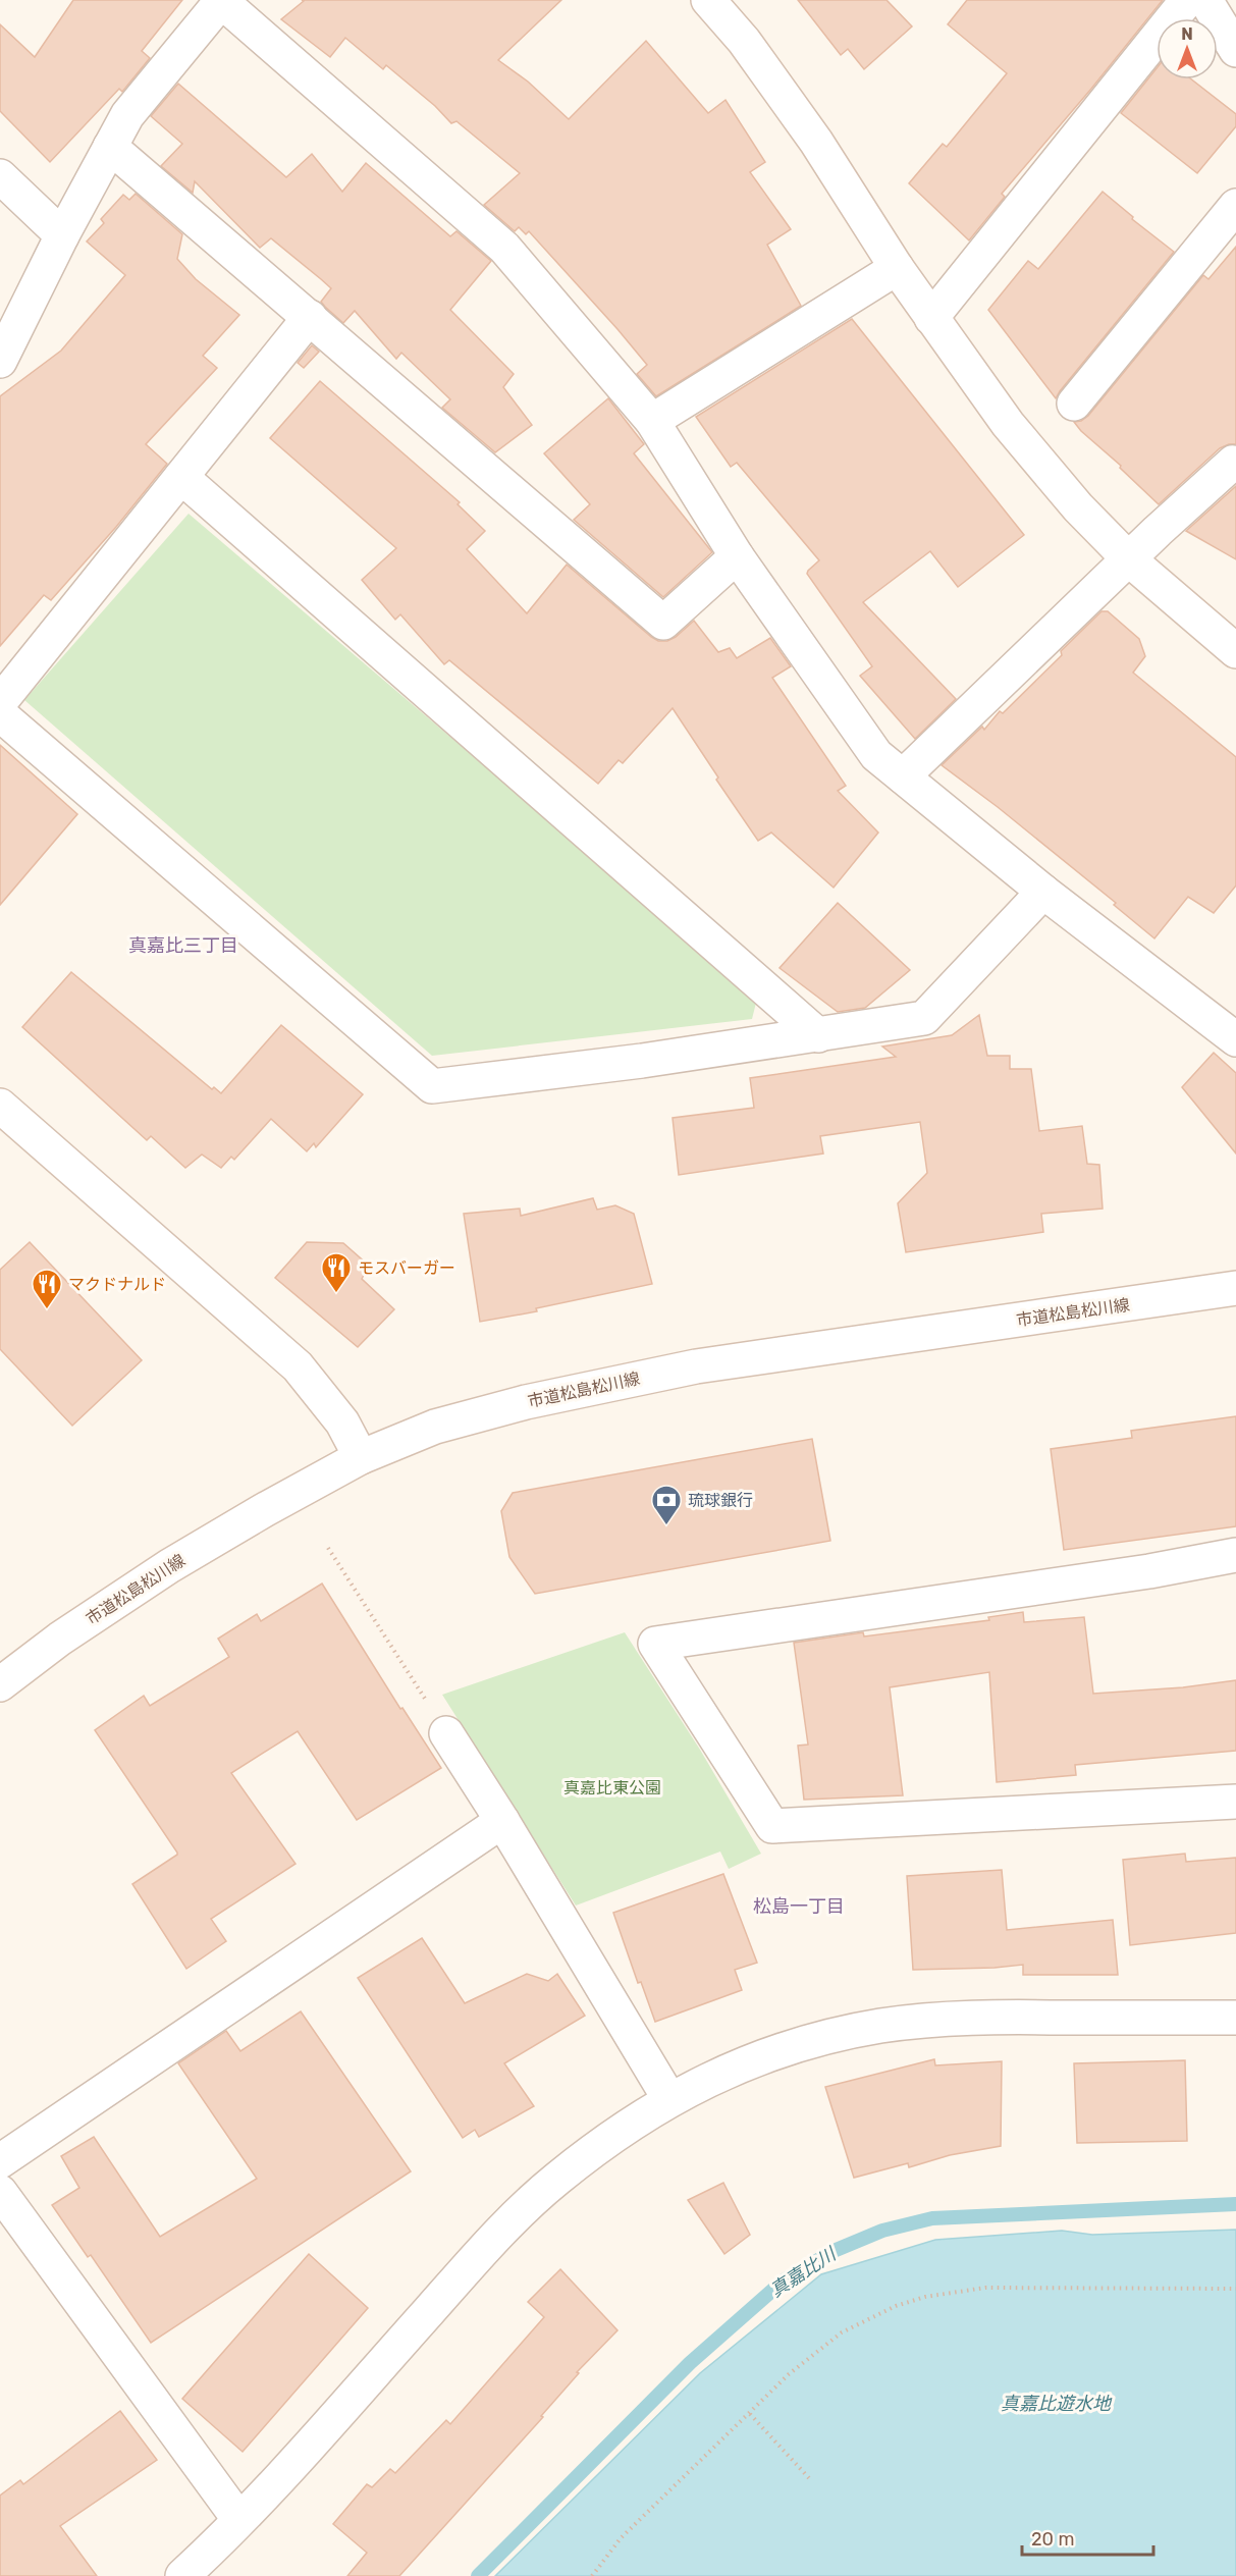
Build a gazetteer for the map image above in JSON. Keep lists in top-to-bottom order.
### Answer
{
  "streets": {
    "street": ["市道松島松川線"]
  },
  "districts": ["真嘉比三丁目", "松島一丁目"],
  "water": ["真嘉比川", "真嘉比遊水地"],
  "parks": ["真嘉比東公園"],
  "places": {
    "restaurant": ["モスバーガー", "マクドナルド"],
    "bank": ["琉球銀行"]
  },
  "scale_bar": "20 m",
  "north": "top"
}
